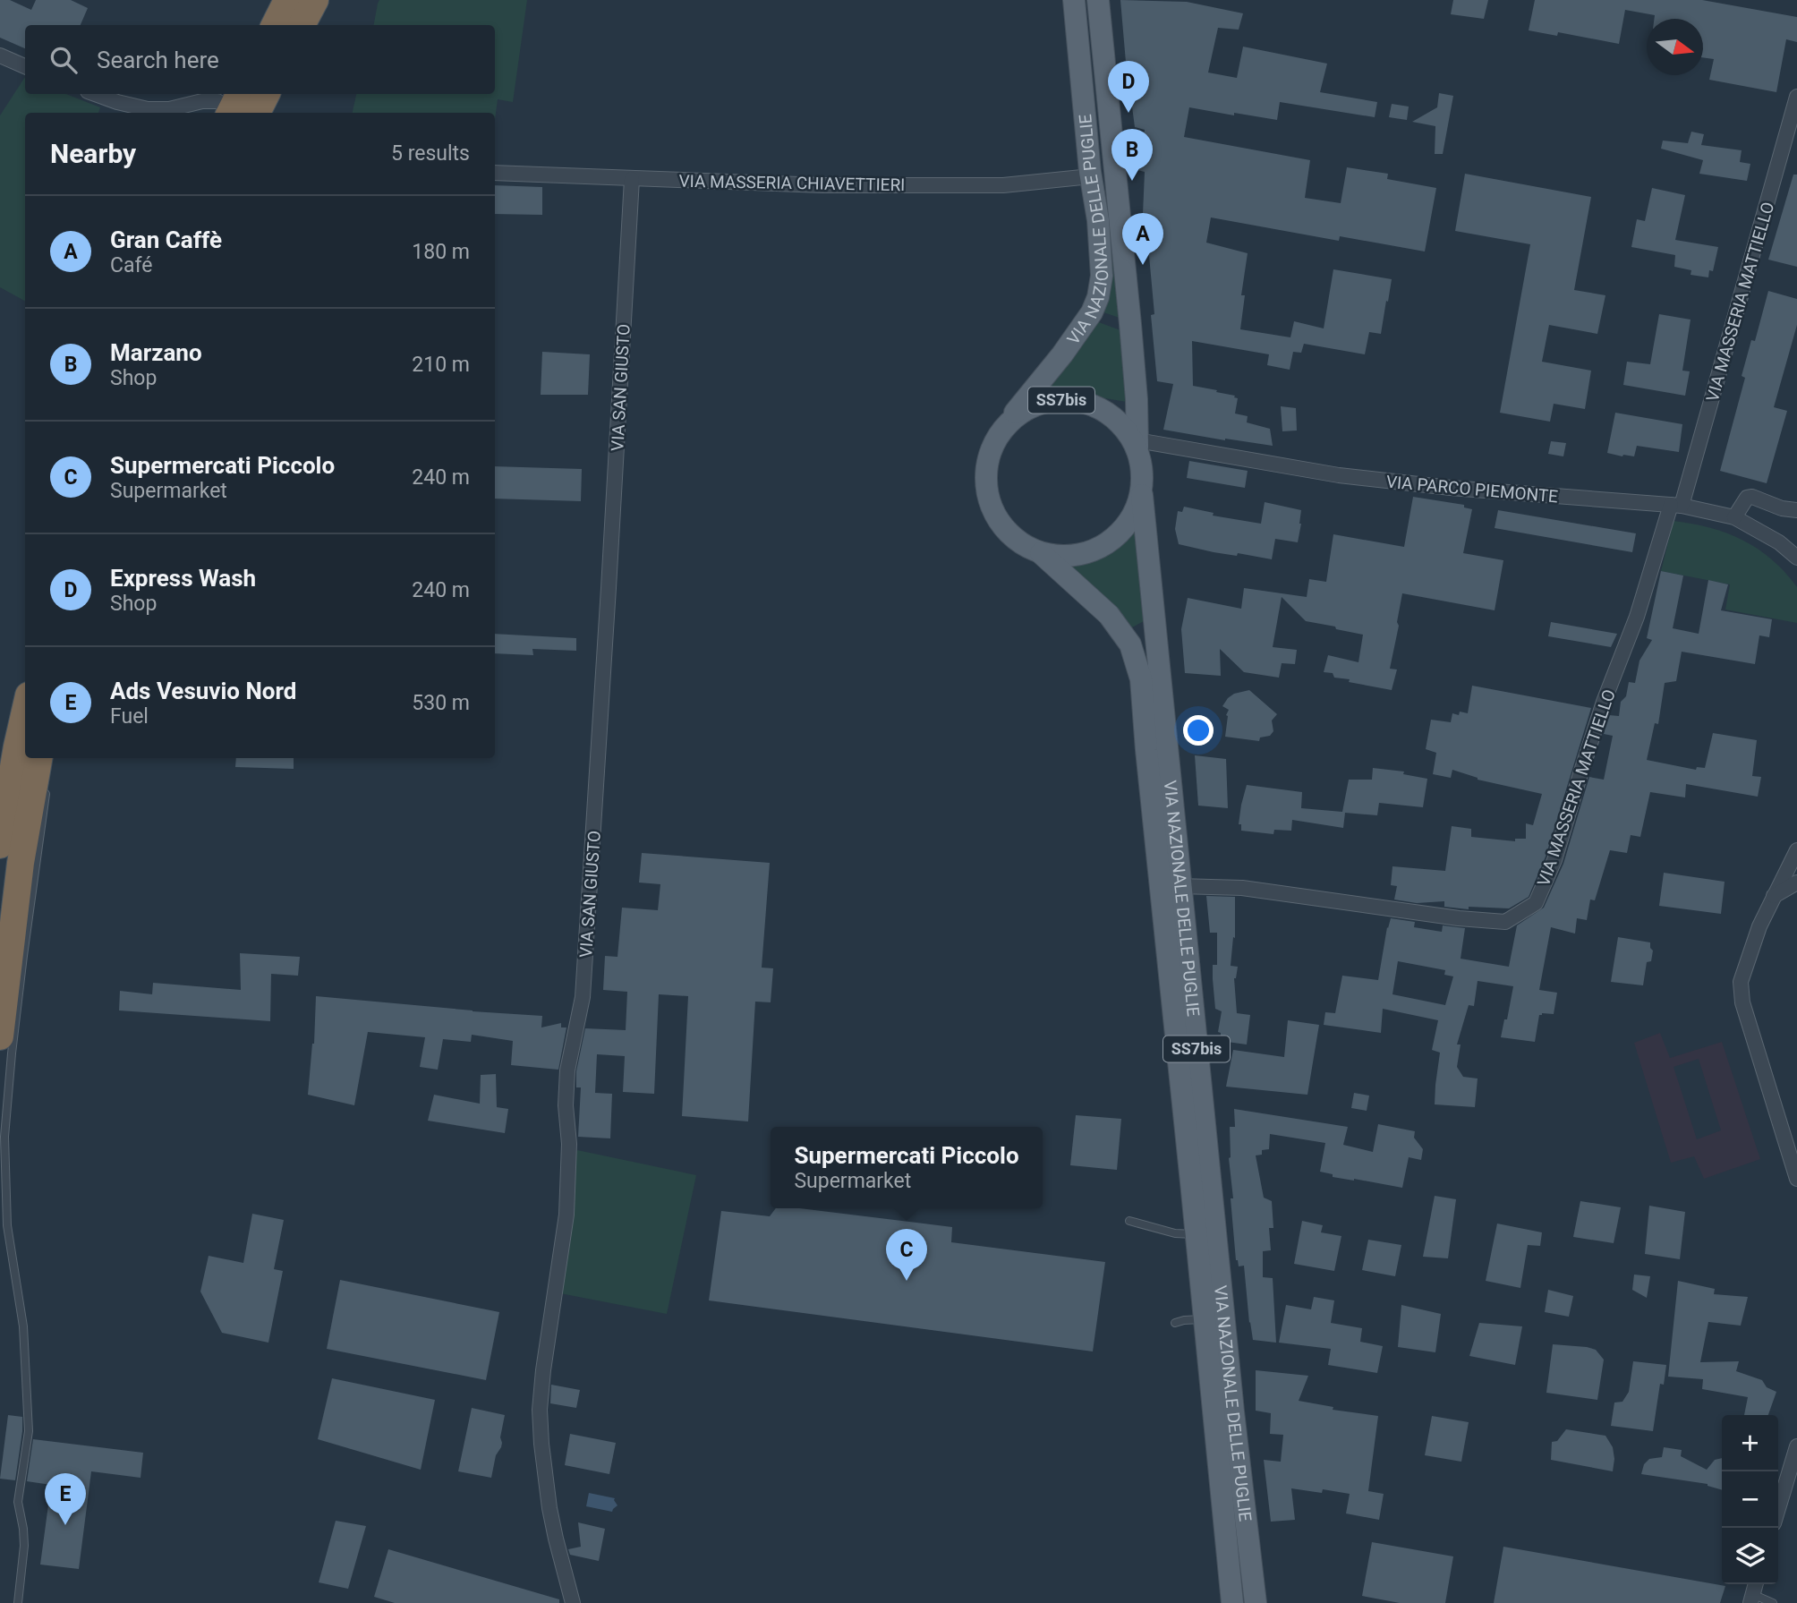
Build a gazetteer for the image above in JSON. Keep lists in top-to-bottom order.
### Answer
{
  "streets": {
    "main road": ["VIA NAZIONALE DELLE PUGLIE", "SS7bis"],
    "street": [
      "VIA MASSERIA CHIAVETTIERI",
      "VIA MASSERIA MATTIELLO",
      "VIA SAN GIUSTO",
      "VIA PARCO PIEMONTE"
    ]
  },
  "crossings": [
    ["VIA MASSERIA CHIAVETTIERI", "VIA NAZIONALE DELLE PUGLIE"],
    ["VIA MASSERIA CHIAVETTIERI", "VIA SAN GIUSTO"],
    ["VIA NAZIONALE DELLE PUGLIE", "VIA MASSERIA MATTIELLO"],
    ["VIA NAZIONALE DELLE PUGLIE", "VIA PARCO PIEMONTE"],
    ["VIA MASSERIA MATTIELLO", "VIA PARCO PIEMONTE"]
  ],
  "north": "right",
  "page": {
    "search": "Search here",
    "pins": [
      "D",
      "B",
      "A",
      "C",
      "E"
    ],
    "heading": ["Nearby", "5 results"],
    "list": [
      {
        "mark": "A",
        "name": "Gran Caffè",
        "note": "Café",
        "value": "180 m"
      },
      {
        "mark": "B",
        "name": "Marzano",
        "note": "Shop",
        "value": "210 m"
      },
      {
        "mark": "C",
        "name": "Supermercati Piccolo",
        "note": "Supermarket",
        "value": "240 m"
      },
      {
        "mark": "D",
        "name": "Express Wash",
        "note": "Shop",
        "value": "240 m"
      },
      {
        "mark": "E",
        "name": "Ads Vesuvio Nord",
        "note": "Fuel",
        "value": "530 m"
      }
    ],
    "popup": ["Supermercati Piccolo", "Supermarket"],
    "map_buttons": ["+", "−"]
  }
}
